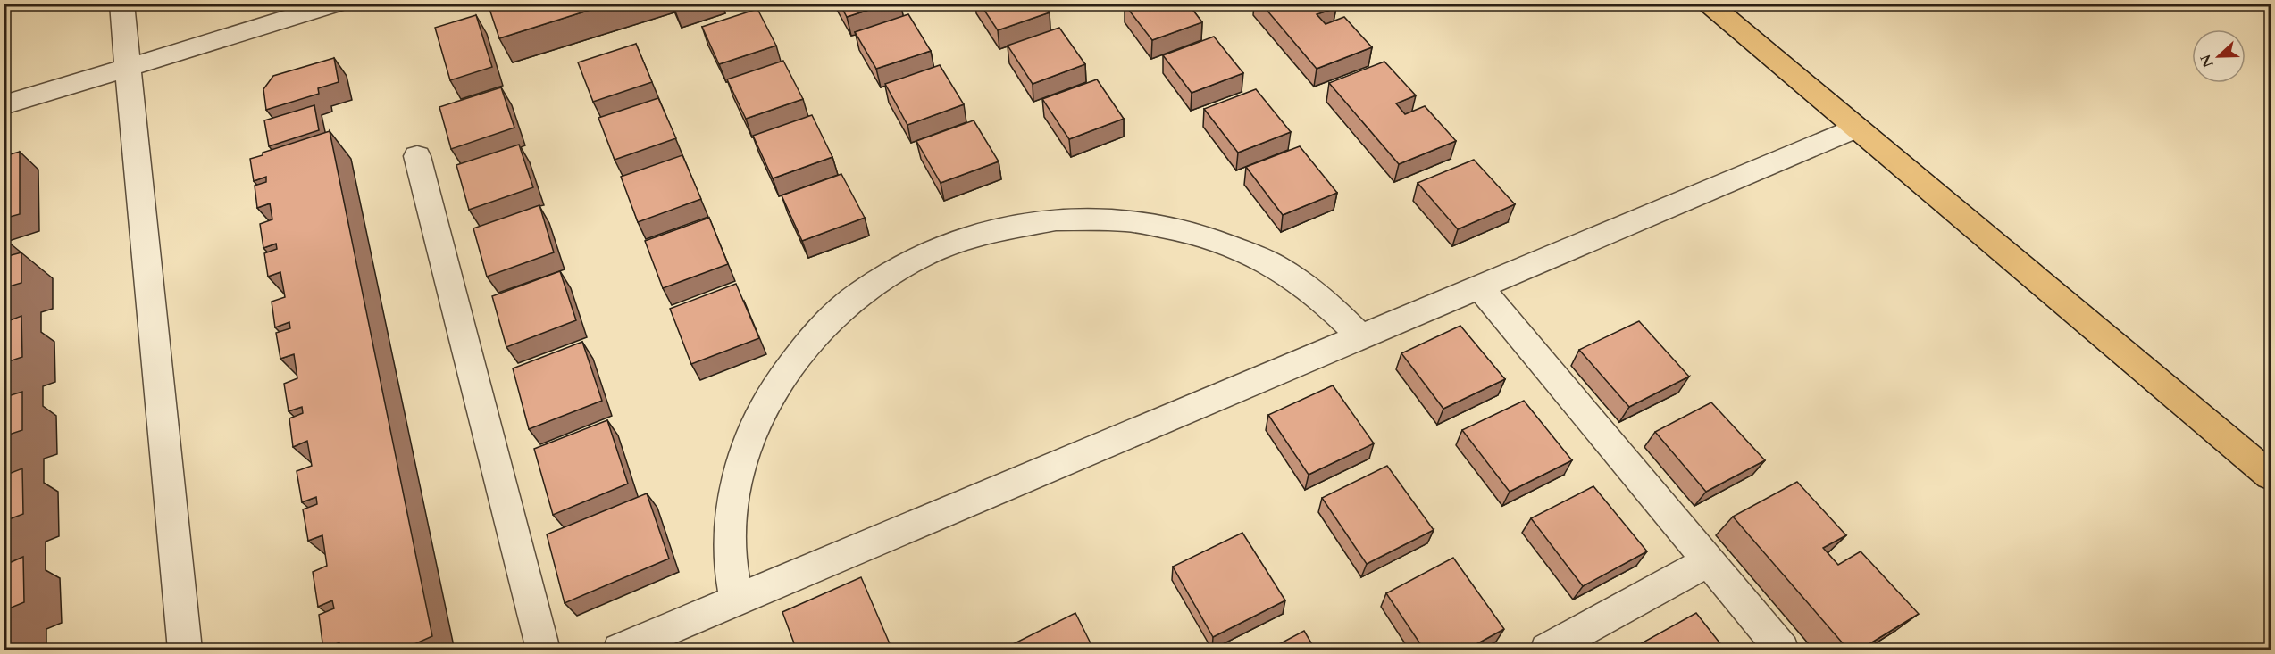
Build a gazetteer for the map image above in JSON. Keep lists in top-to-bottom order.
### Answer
{
  "north": "left"
}
